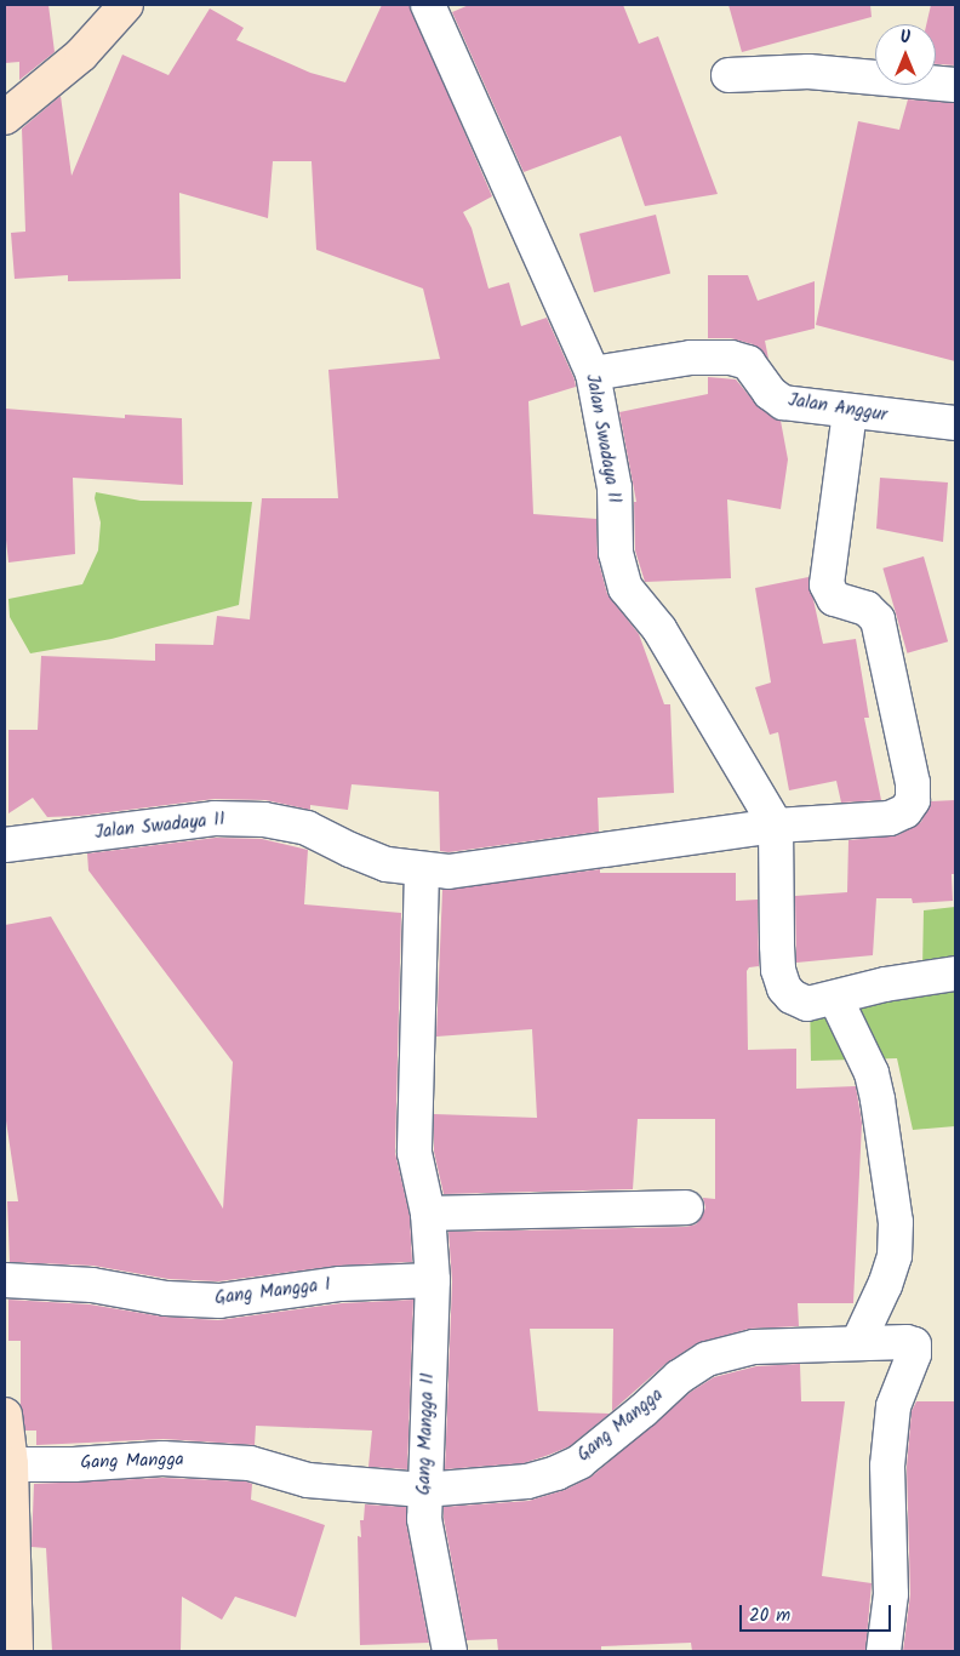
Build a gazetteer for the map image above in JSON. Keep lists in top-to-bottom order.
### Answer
{
  "streets": {
    "street": [
      "Jalan Anggur",
      "Jalan Swadaya II",
      "Gang Mangga I",
      "Gang Mangga",
      "Gang Mangga II"
    ]
  },
  "crossings": [
    ["Jalan Anggur", "Jalan Swadaya II"],
    ["Jalan Swadaya II", "Gang Mangga II"],
    ["Gang Mangga I", "Gang Mangga II"],
    ["Gang Mangga", "Gang Mangga II"]
  ],
  "scale_bar": "20 m",
  "north": "top"
}
